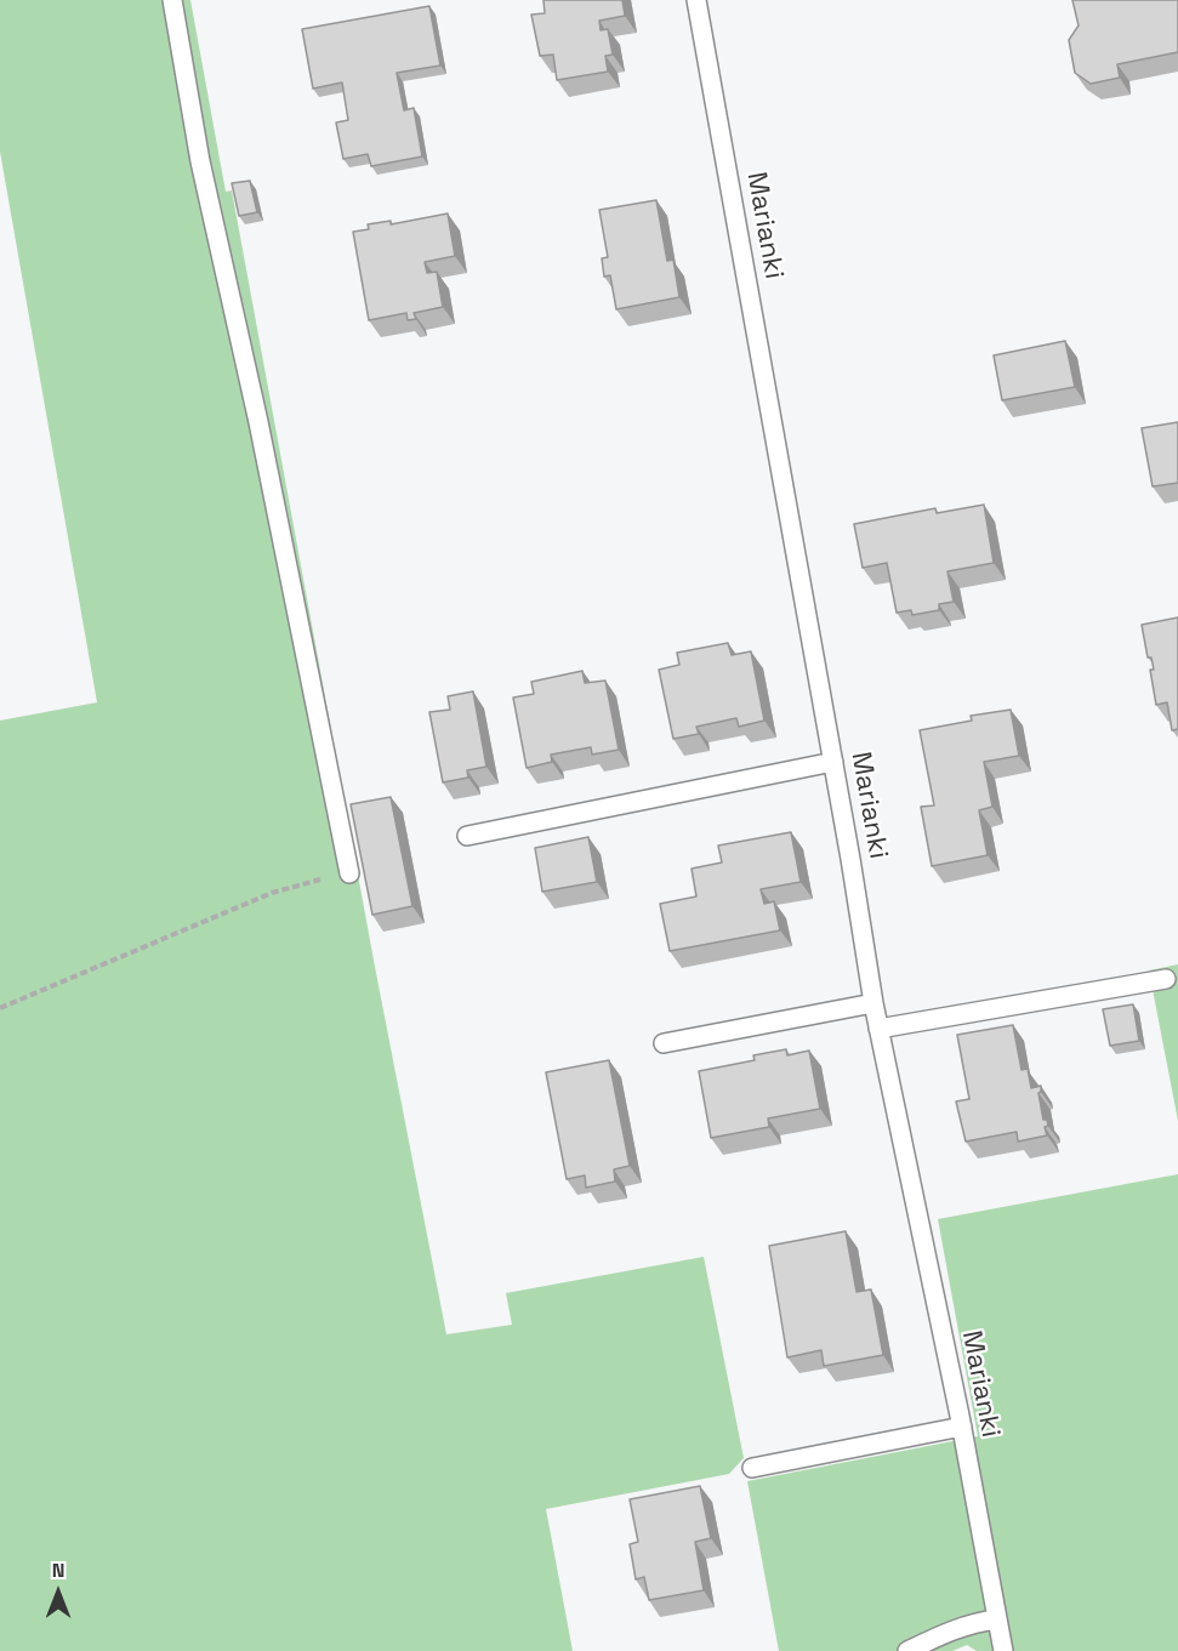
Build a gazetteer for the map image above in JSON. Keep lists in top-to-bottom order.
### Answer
{
  "streets": {
    "lane": ["Marianki"]
  },
  "north": "top"
}
